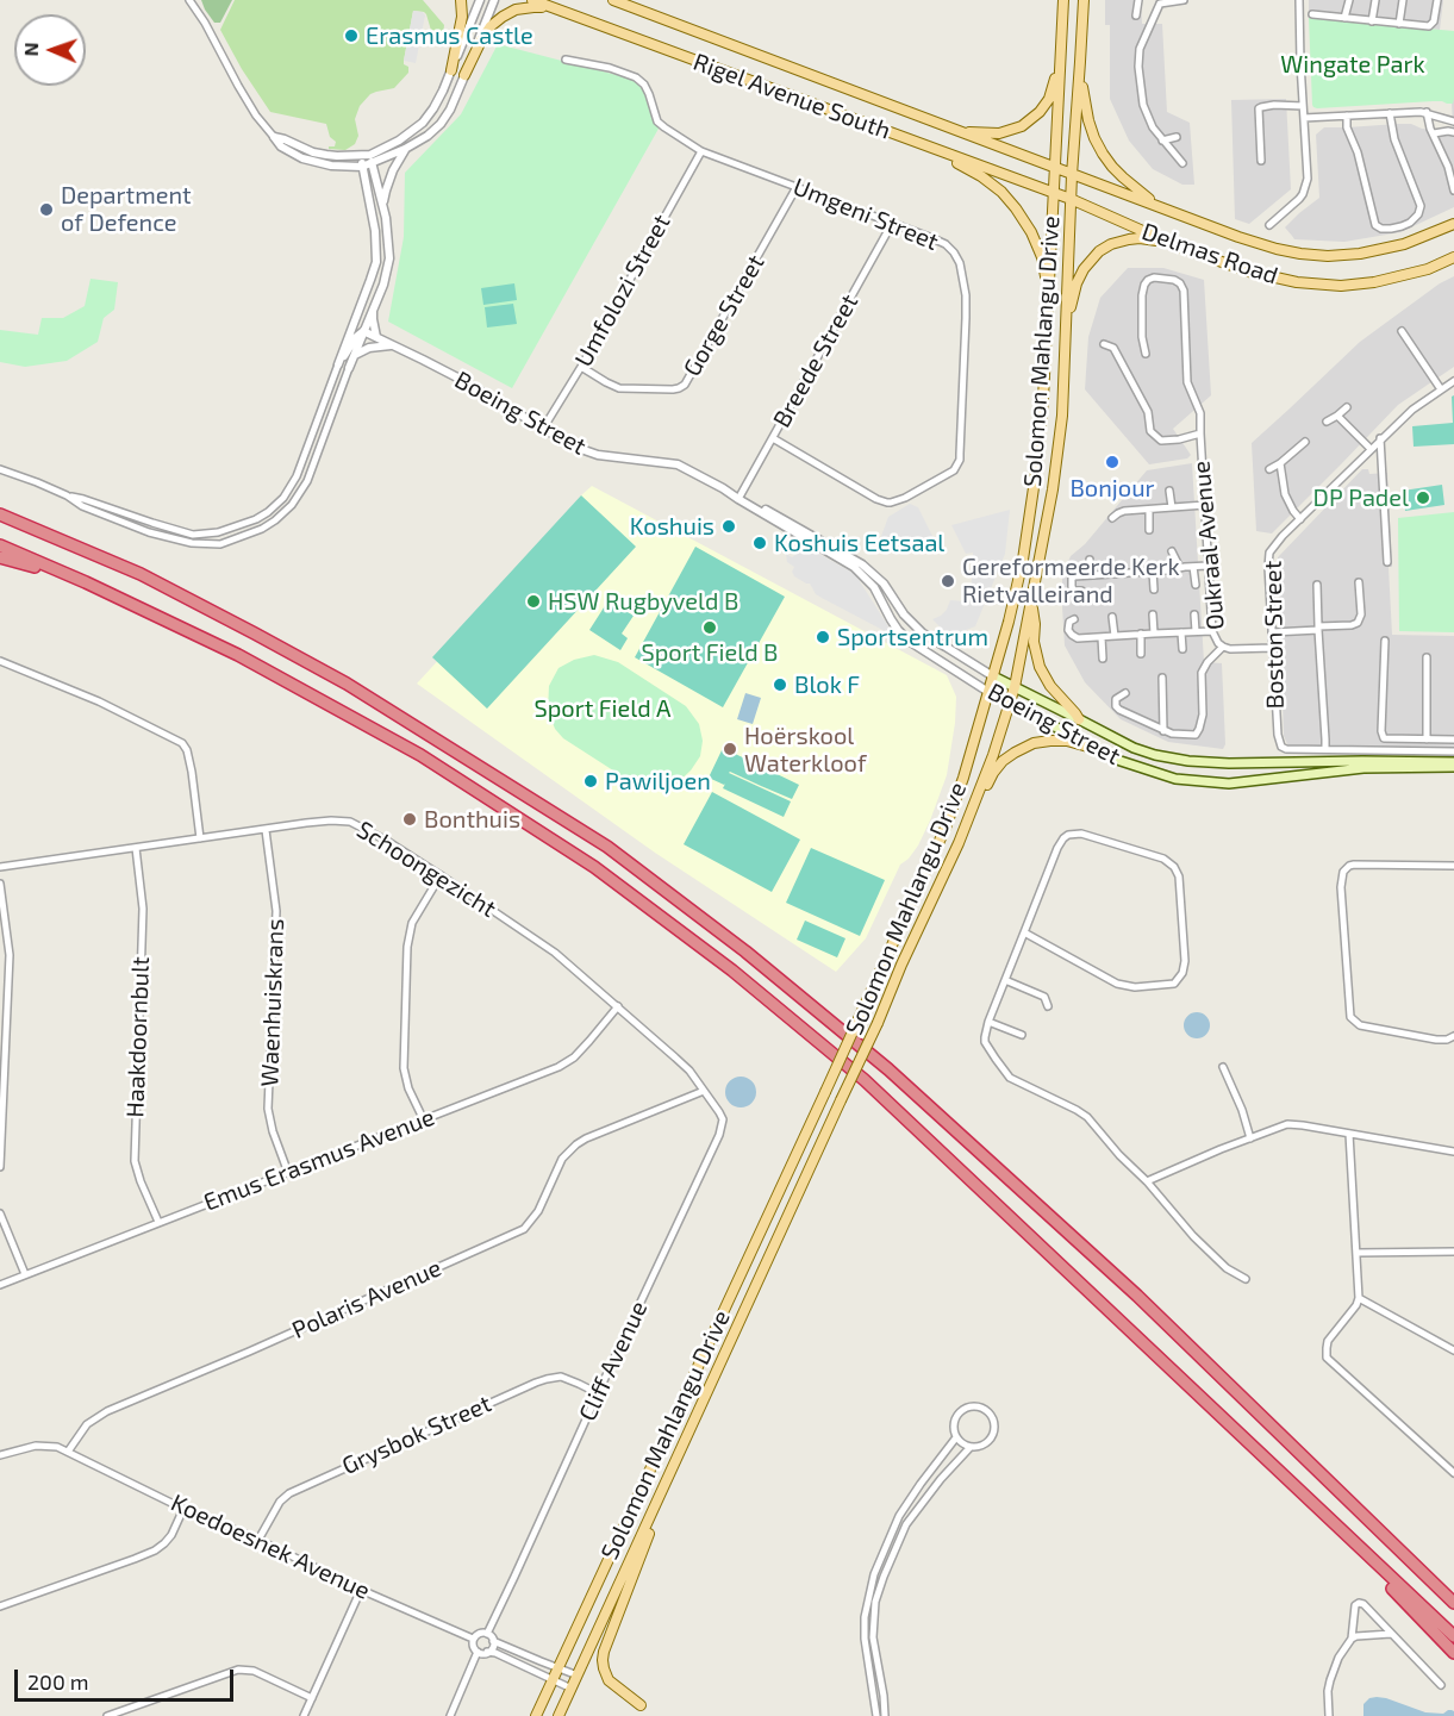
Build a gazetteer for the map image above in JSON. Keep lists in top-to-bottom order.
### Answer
{
  "streets": {
    "main road": [
      "Rigel Avenue South",
      "Delmas Road",
      "Solomon Mahlangu Drive",
      "Boeing Street"
    ],
    "street": [
      "Umgeni Street",
      "Umfolozi Street",
      "Gorge Street",
      "Breede Street",
      "Oukraal Avenue",
      "Boston Street",
      "Schoongezicht",
      "Waenhuiskrans",
      "Haakdoornbult",
      "Emus Erasmus Avenue",
      "Polaris Avenue",
      "Cliff Avenue",
      "Grysbok Street",
      "Koedoesnek Avenue"
    ]
  },
  "crossings": [
    ["Rigel Avenue South", "Delmas Road"],
    ["Rigel Avenue South", "Solomon Mahlangu Drive"],
    ["Umgeni Street", "Umfolozi Street"],
    ["Umgeni Street", "Gorge Street"],
    ["Umgeni Street", "Breede Street"],
    ["Delmas Road", "Solomon Mahlangu Drive"],
    ["Umfolozi Street", "Gorge Street"],
    ["Umfolozi Street", "Boeing Street"],
    ["Solomon Mahlangu Drive", "Boeing Street"],
    ["Breede Street", "Boeing Street"],
    ["Oukraal Avenue", "Boston Street"],
    ["Schoongezicht", "Waenhuiskrans"],
    ["Schoongezicht", "Haakdoornbult"],
    ["Schoongezicht", "Emus Erasmus Avenue"],
    ["Schoongezicht", "Polaris Avenue"],
    ["Schoongezicht", "Cliff Avenue"],
    ["Waenhuiskrans", "Emus Erasmus Avenue"],
    ["Haakdoornbult", "Emus Erasmus Avenue"],
    ["Polaris Avenue", "Cliff Avenue"],
    ["Polaris Avenue", "Koedoesnek Avenue"],
    ["Cliff Avenue", "Grysbok Street"],
    ["Cliff Avenue", "Koedoesnek Avenue"],
    ["Grysbok Street", "Koedoesnek Avenue"]
  ],
  "parks": ["Wingate Park", "Sport Field A"],
  "places": [
    "Erasmus Castle",
    "Department of Defence",
    "Bonjour",
    "DP Padel",
    "Koshuis",
    "Koshuis Eetsaal",
    "Gereformeerde Kerk Rietvalleirand",
    "HSW Rugbyveld B",
    "Sport Field B",
    "Sportsentrum",
    "Blok F",
    "Hoërskool Waterkloof",
    "Pawiljoen",
    "Bonthuis"
  ],
  "scale_bar": "200 m",
  "north": "left"
}
